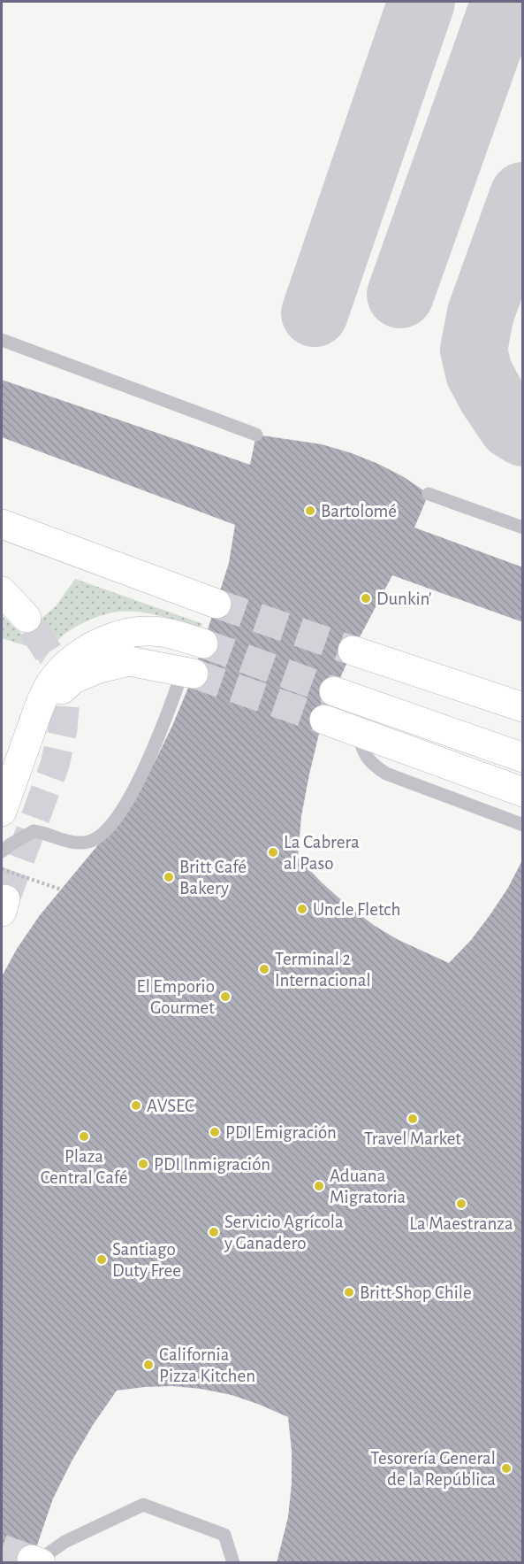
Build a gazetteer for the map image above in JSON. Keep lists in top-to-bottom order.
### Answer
{
  "places": [
    "Bartolomé",
    "Dunkin'",
    "La Cabrera al Paso",
    "Britt Café Bakery",
    "Uncle Fletch",
    "Terminal 2 Internacional",
    "El Emporio Gourmet",
    "AVSEC",
    "Travel Market",
    "PDI Emigración",
    "Plaza Central Café",
    "PDI Inmigración",
    "Aduana Migratoria",
    "La Maestranza",
    "Servicio Agrícola y Ganadero",
    "Santiago Duty Free",
    "Britt Shop Chile",
    "California Pizza Kitchen",
    "Tesorería General de la República"
  ]
}
